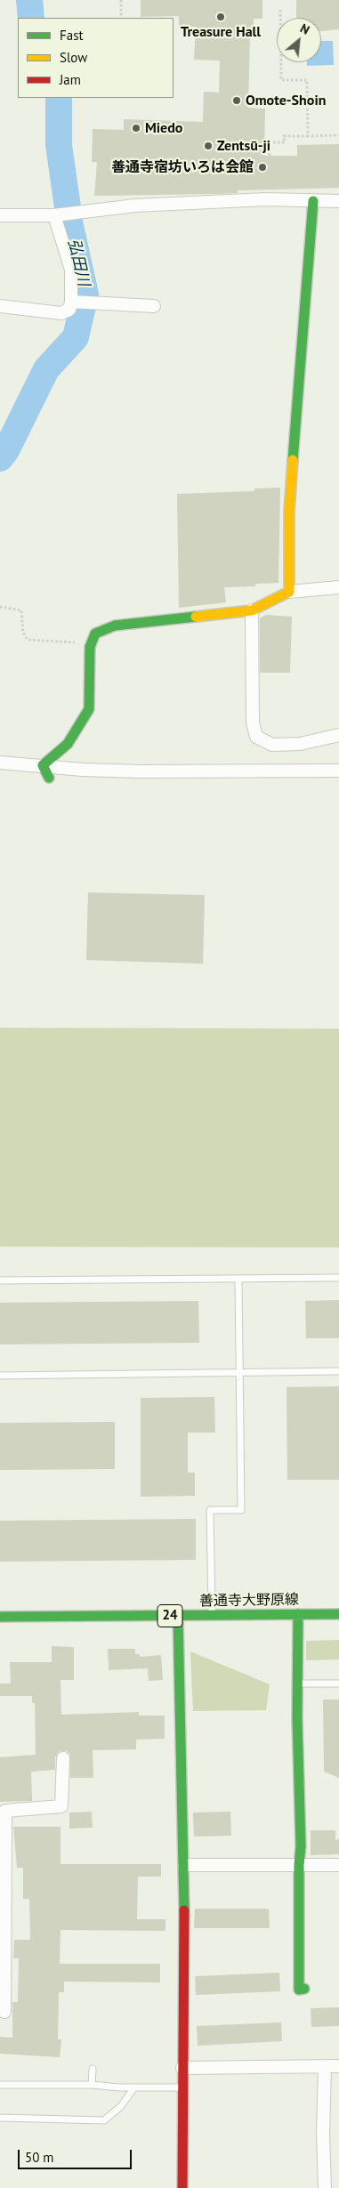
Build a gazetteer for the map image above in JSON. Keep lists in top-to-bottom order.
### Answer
{
  "streets": {
    "street": ["善通寺大野原線", "24"]
  },
  "water": ["弘田川"],
  "places": [
    "Treasure Hall",
    "Omote-Shoin",
    "Miedo",
    "Zentsū-ji",
    "善通寺宿坊いろは会館"
  ],
  "legend": ["Fast", "Slow", "Jam"],
  "scale_bar": "50 m",
  "north": "top right"
}
